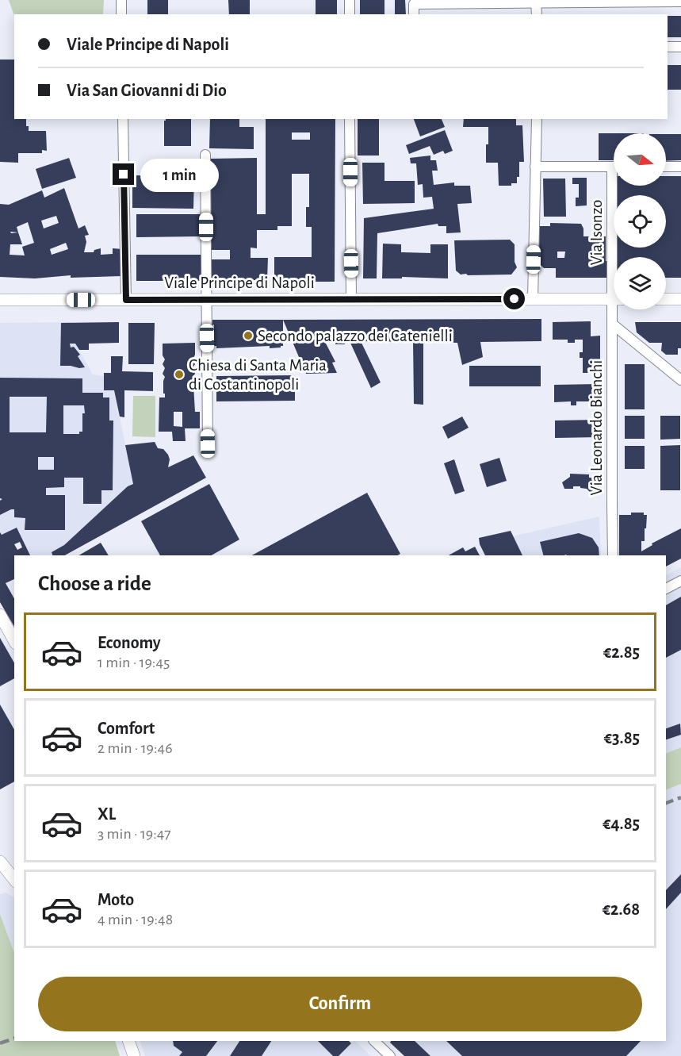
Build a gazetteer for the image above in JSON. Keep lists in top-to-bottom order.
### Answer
{
  "streets": {
    "street": ["Via Isonzo", "Viale Principe di Napoli", "Via Leonardo Bianchi"]
  },
  "places": ["Secondo palazzo dei Catenielli", "Chiesa di Santa Maria di Costantinopoli"],
  "north": "right",
  "page": {
    "banner": ["Viale Principe di Napoli", "Via San Giovanni di Dio"],
    "bubble": "1 min",
    "heading": "Choose a ride",
    "list": [
      {
        "name": "Economy",
        "note": "1 min · 19:45",
        "value": "€2.85"
      },
      {
        "name": "Comfort",
        "note": "2 min · 19:46",
        "value": "€3.85"
      },
      {
        "name": "XL",
        "note": "3 min · 19:47",
        "value": "€4.85"
      },
      {
        "name": "Moto",
        "note": "4 min · 19:48",
        "value": "€2.68"
      }
    ],
    "buttons": "Confirm"
  }
}
